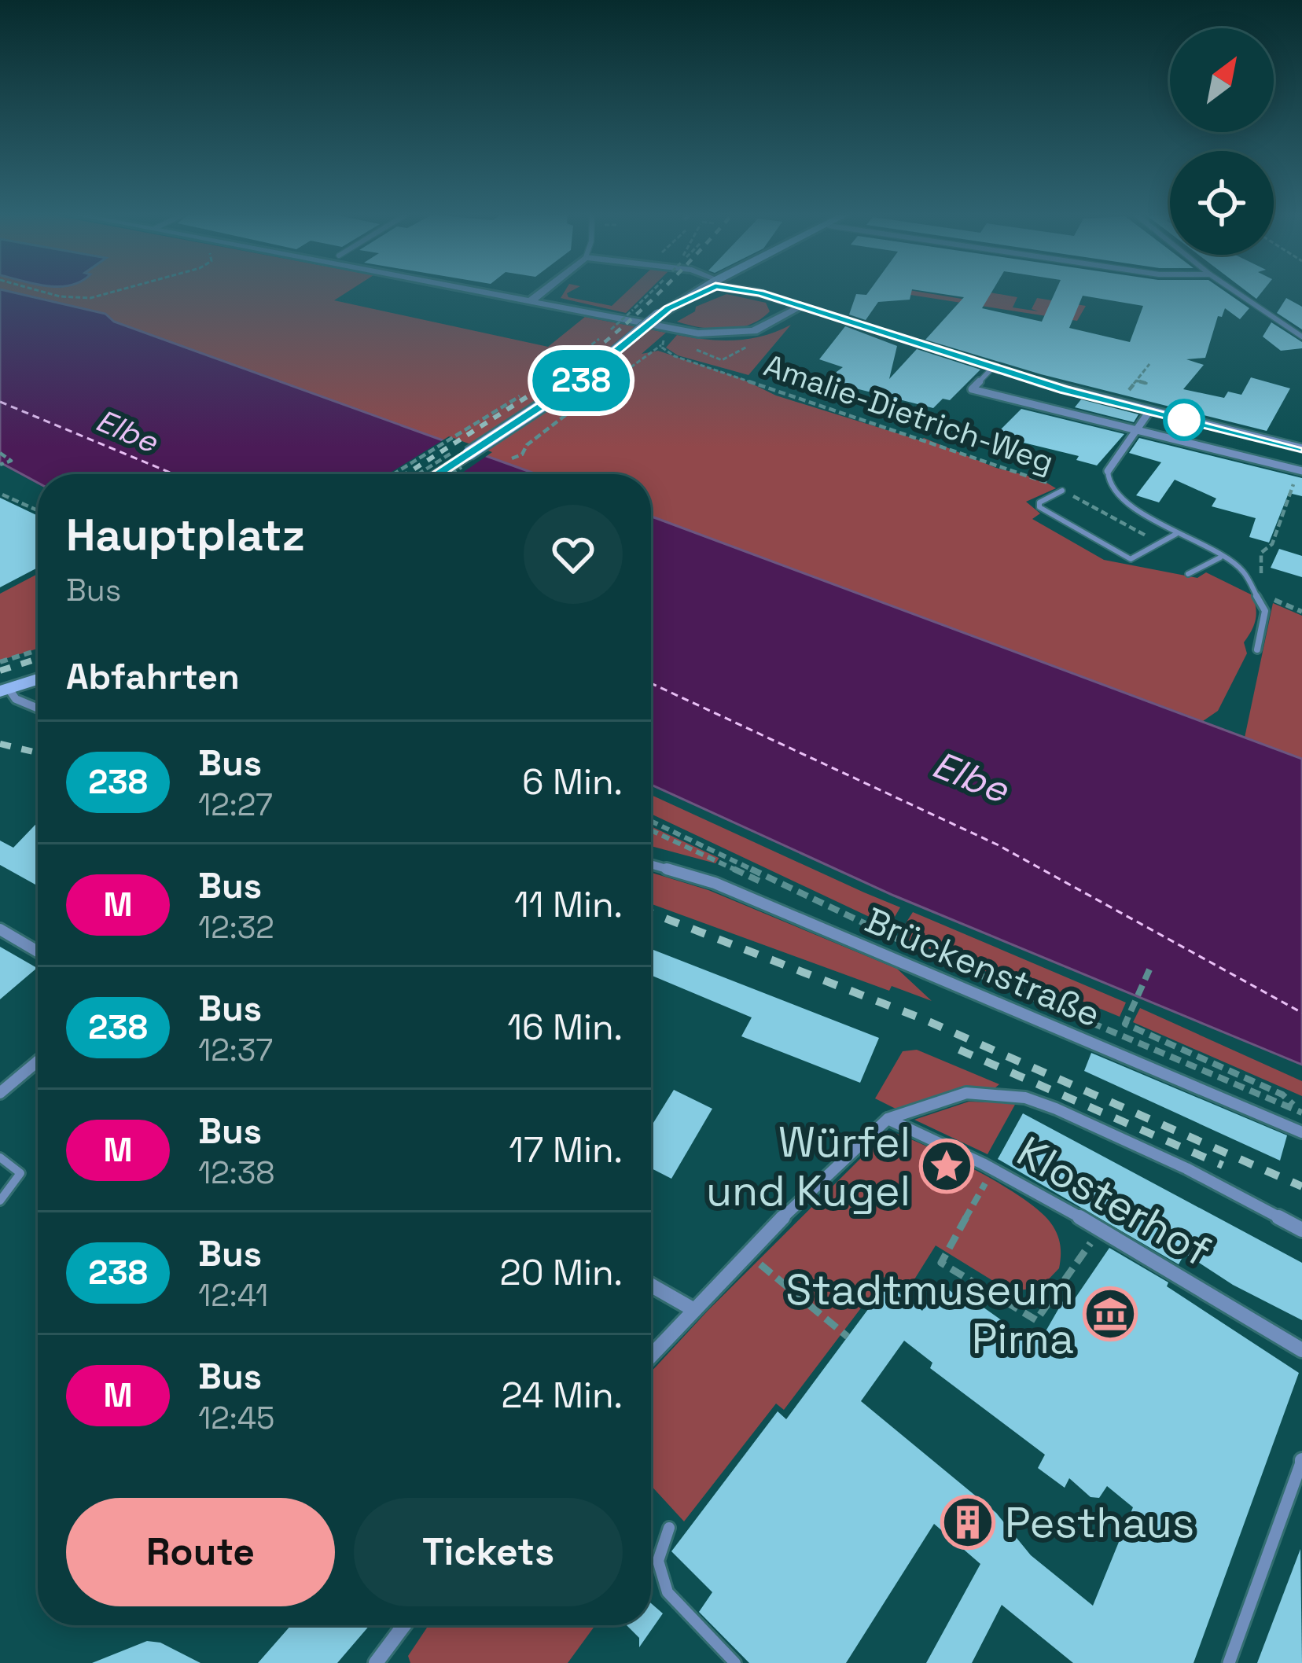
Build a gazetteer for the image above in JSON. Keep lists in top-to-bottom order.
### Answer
{
  "streets": {
    "street": ["Brückenstraße", "Klosterhof"],
    "path": ["Amalie-Dietrich-Weg"]
  },
  "water": ["Elbe"],
  "places": {
    "place": ["Würfel und Kugel"],
    "museum": ["Stadtmuseum Pirna"],
    "building": ["Pesthaus"]
  },
  "lines": ["bus line 238"],
  "north": "top right",
  "page": {
    "on_map": "238",
    "heading": [
      ["Hauptplatz", "Bus"],
      "Abfahrten"
    ],
    "list": [
      {
        "mark": "238",
        "name": "Bus",
        "note": "12:27",
        "value": "6 Min."
      },
      {
        "mark": "M",
        "name": "Bus",
        "note": "12:32",
        "value": "11 Min."
      },
      {
        "mark": "238",
        "name": "Bus",
        "note": "12:37",
        "value": "16 Min."
      },
      {
        "mark": "M",
        "name": "Bus",
        "note": "12:38",
        "value": "17 Min."
      },
      {
        "mark": "238",
        "name": "Bus",
        "note": "12:41",
        "value": "20 Min."
      },
      {
        "mark": "M",
        "name": "Bus",
        "note": "12:45",
        "value": "24 Min."
      }
    ],
    "buttons": ["Route", "Tickets"]
  }
}
